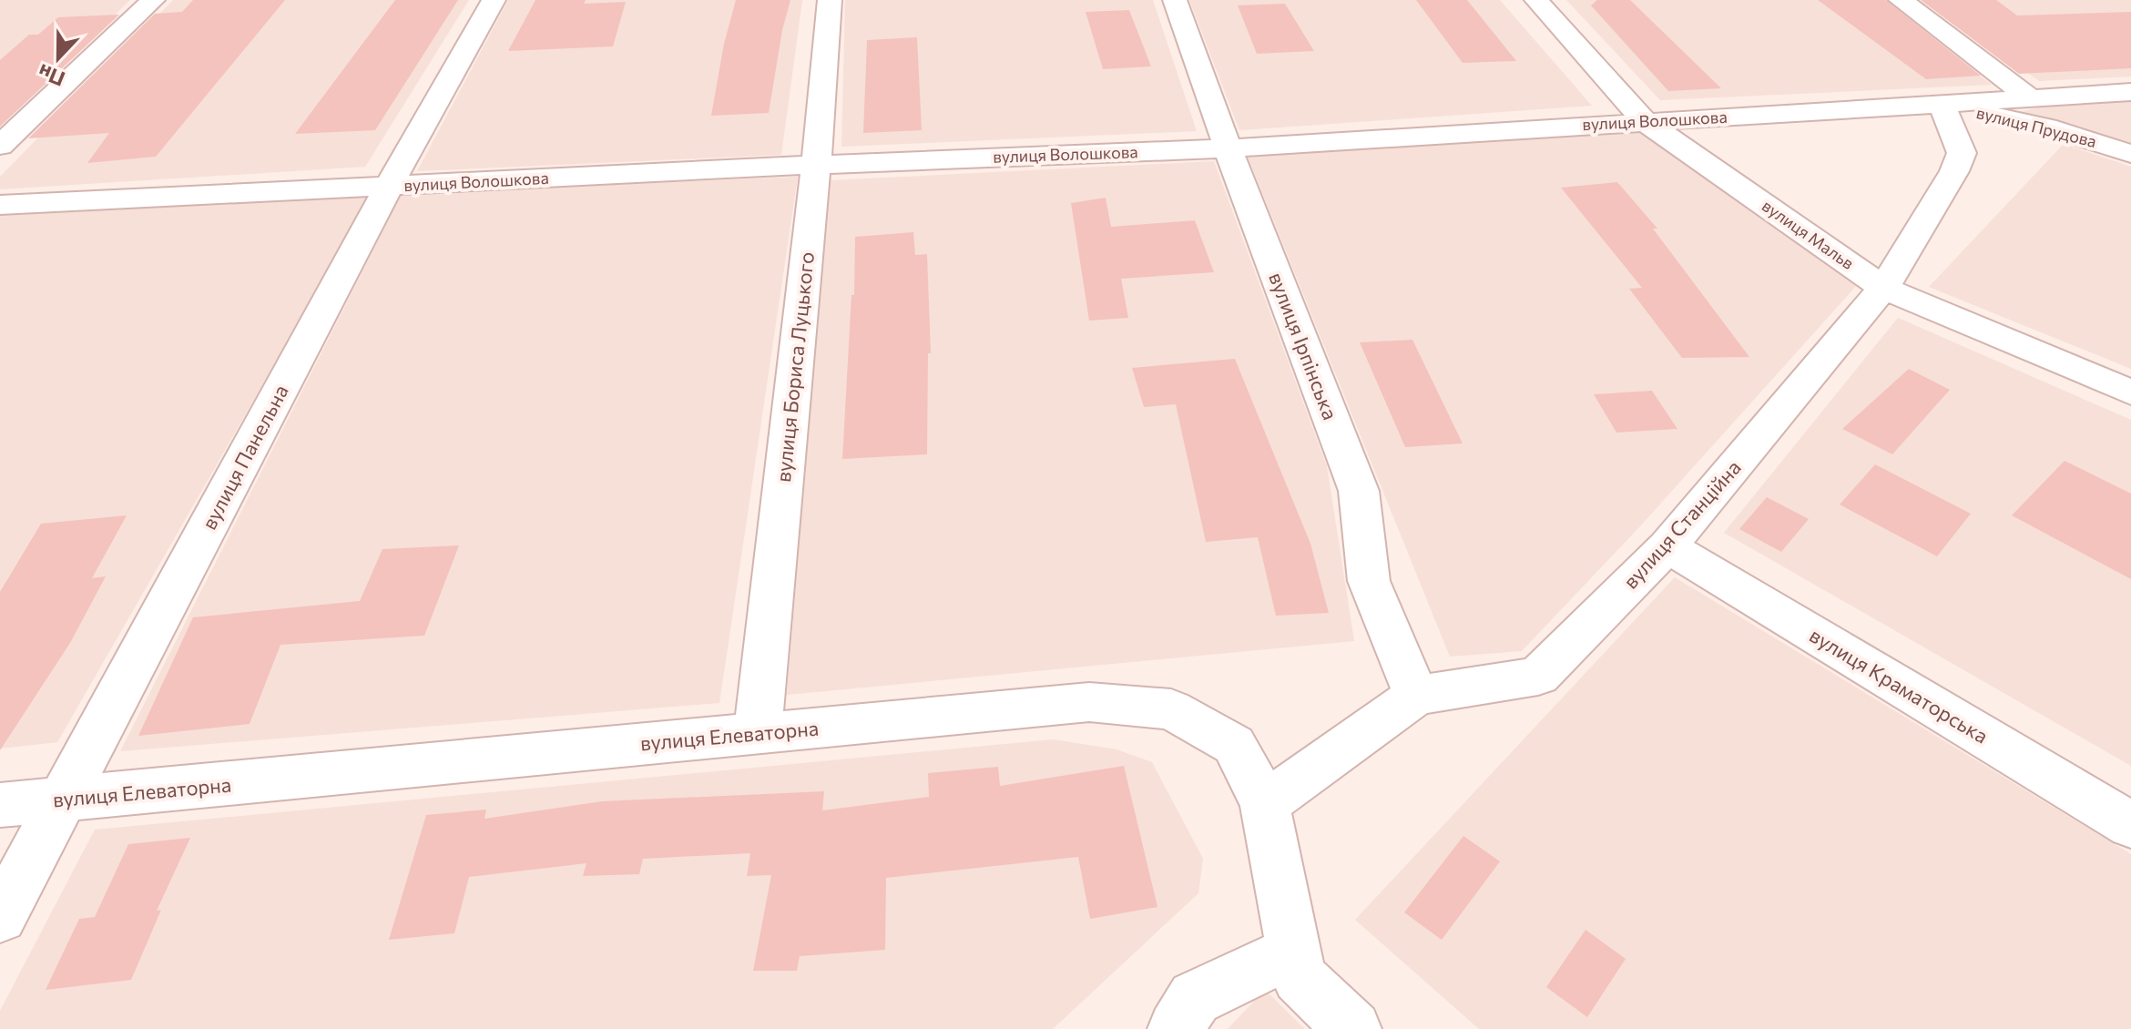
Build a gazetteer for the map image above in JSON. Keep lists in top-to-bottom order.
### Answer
{
  "streets": {
    "street": [
      "вулиця Волошкова",
      "вулиця Прудова",
      "вулиця Мальв",
      "вулиця Ірпінська",
      "вулиця Бориса Луцького",
      "вулиця Панельна",
      "вулиця Станційна",
      "вулиця Краматорська",
      "вулиця Елеваторна"
    ]
  },
  "crossings": [
    ["вулиця Волошкова", "вулиця Прудова"],
    ["вулиця Волошкова", "вулиця Мальв"],
    ["вулиця Волошкова", "вулиця Ірпінська"],
    ["вулиця Волошкова", "вулиця Бориса Луцького"],
    ["вулиця Волошкова", "вулиця Панельна"],
    ["вулиця Волошкова", "вулиця Станційна"],
    ["вулиця Прудова", "вулиця Станційна"],
    ["вулиця Мальв", "вулиця Станційна"],
    ["вулиця Ірпінська", "вулиця Станційна"],
    ["вулиця Бориса Луцького", "вулиця Елеваторна"],
    ["вулиця Панельна", "вулиця Елеваторна"],
    ["вулиця Станційна", "вулиця Краматорська"],
    ["вулиця Станційна", "вулиця Елеваторна"]
  ],
  "north": "bottom"
}
